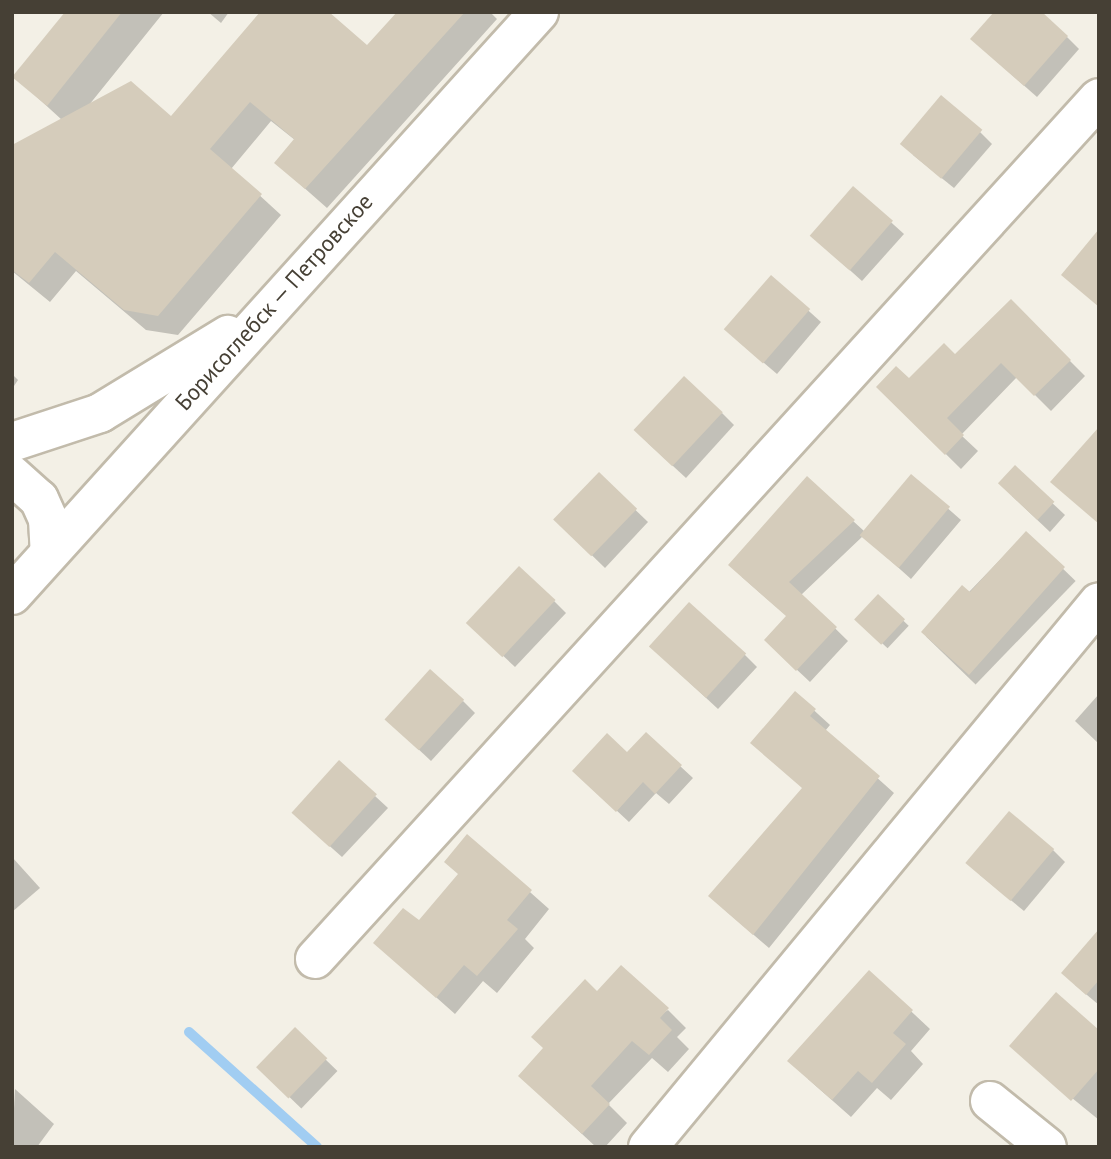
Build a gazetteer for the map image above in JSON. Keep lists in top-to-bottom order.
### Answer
{
  "streets": {
    "street": ["Борисоглебск — Петровское"]
  }
}
